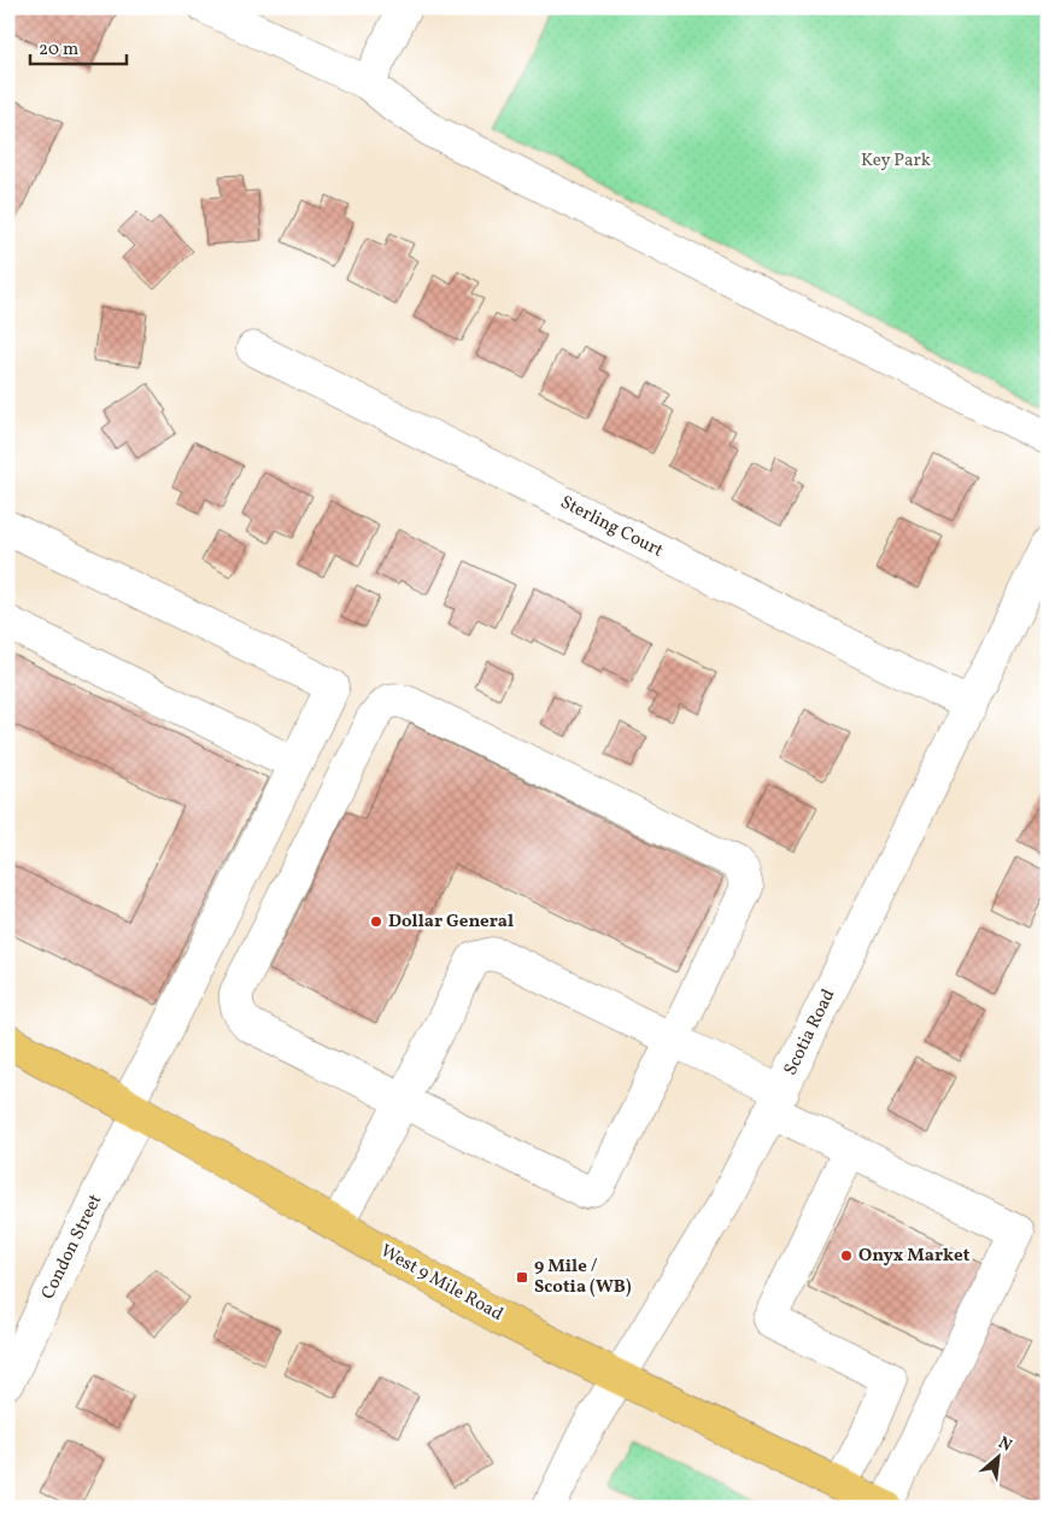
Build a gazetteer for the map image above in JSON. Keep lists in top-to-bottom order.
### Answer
{
  "streets": {
    "main road": ["West 9 Mile Road"],
    "street": ["Sterling Court", "Scotia Road", "Condon Street"]
  },
  "crossings": [
    ["Sterling Court", "Scotia Road"],
    ["Scotia Road", "West 9 Mile Road"],
    ["Condon Street", "West 9 Mile Road"]
  ],
  "parks": ["Key Park"],
  "places": {
    "other": ["Dollar General", "Onyx Market"],
    "transit": ["9 Mile / Scotia (WB)"]
  },
  "scale_bar": "20 m",
  "north": "top right"
}
